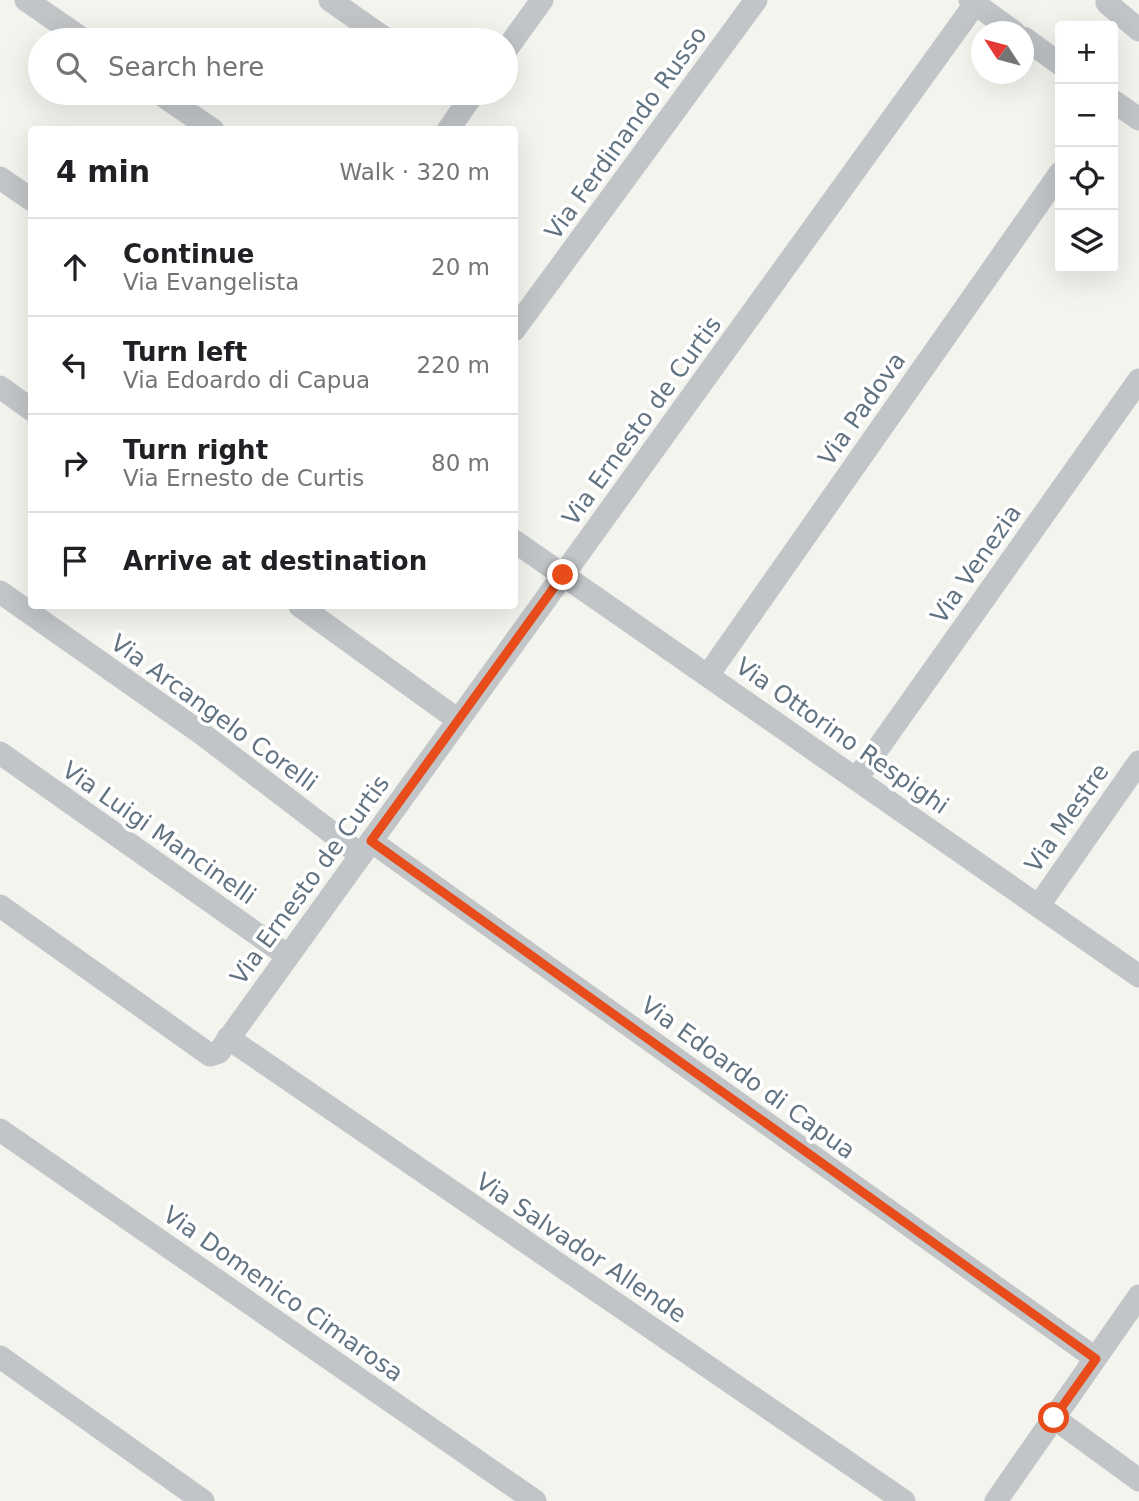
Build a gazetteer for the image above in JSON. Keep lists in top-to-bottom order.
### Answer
{
  "streets": {
    "street": [
      "Via Ferdinando Russo",
      "Via Padova",
      "Via Ernesto de Curtis",
      "Via Venezia",
      "Via Arcangelo Corelli",
      "Via Ottorino Respighi",
      "Via Mestre",
      "Via Luigi Mancinelli",
      "Via Edoardo di Capua",
      "Via Salvador Allende",
      "Via Domenico Cimarosa"
    ]
  },
  "crossings": [
    ["Via Padova", "Via Ottorino Respighi"],
    ["Via Ernesto de Curtis", "Via Arcangelo Corelli"],
    ["Via Ernesto de Curtis", "Via Ottorino Respighi"],
    ["Via Ernesto de Curtis", "Via Luigi Mancinelli"],
    ["Via Ernesto de Curtis", "Via Edoardo di Capua"],
    ["Via Ernesto de Curtis", "Via Salvador Allende"],
    ["Via Venezia", "Via Ottorino Respighi"],
    ["Via Arcangelo Corelli", "Via Edoardo di Capua"],
    ["Via Ottorino Respighi", "Via Mestre"]
  ],
  "north": "top left",
  "page": {
    "map_buttons": ["+", "−"],
    "search": "Search here",
    "heading": ["4 min", "Walk · 320 m"],
    "list": [
      ["Continue", "Via Evangelista", "20 m"],
      ["Turn left", "Via Edoardo di Capua", "220 m"],
      ["Turn right", "Via Ernesto de Curtis", "80 m"],
      "Arrive at destination"
    ]
  }
}
